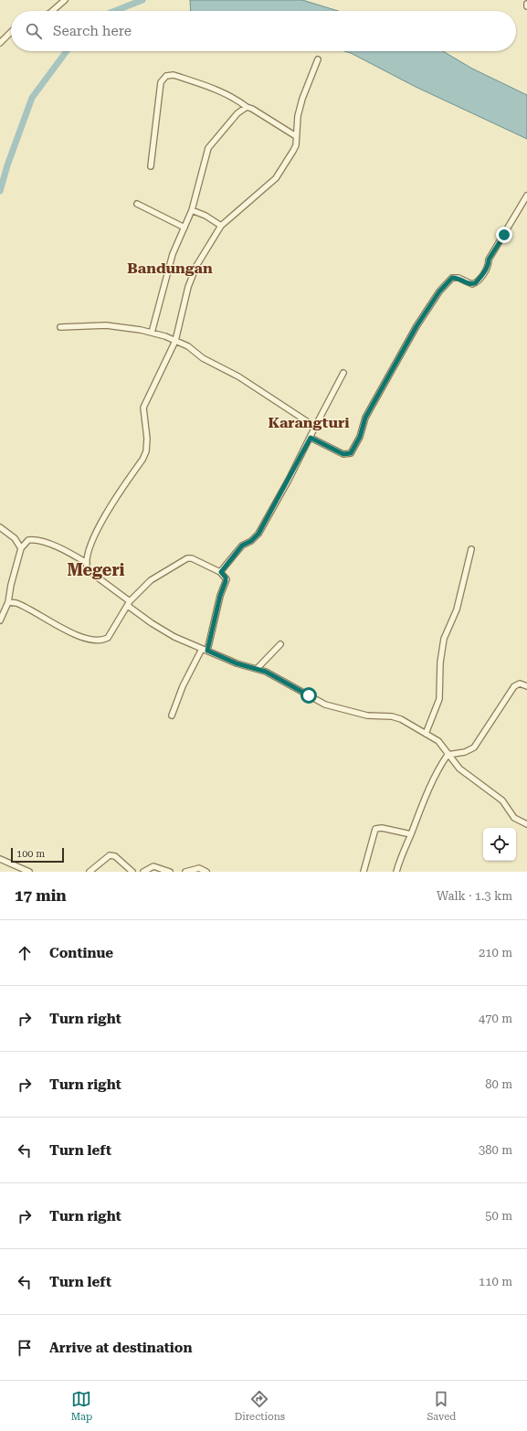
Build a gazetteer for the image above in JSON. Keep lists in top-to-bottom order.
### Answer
{
  "districts": ["Bandungan", "Karangturi", "Megeri"],
  "scale_bar": "100 m",
  "page": {
    "search": "Search here",
    "scale": "100 m",
    "heading": ["17 min", "Walk · 1.3 km"],
    "list": [
      ["Continue", "210 m"],
      ["Turn right", "470 m"],
      ["Turn right", "80 m"],
      ["Turn left", "380 m"],
      ["Turn right", "50 m"],
      ["Turn left", "110 m"],
      "Arrive at destination"
    ],
    "nav": ["Map", "Directions", "Saved"]
  }
}
